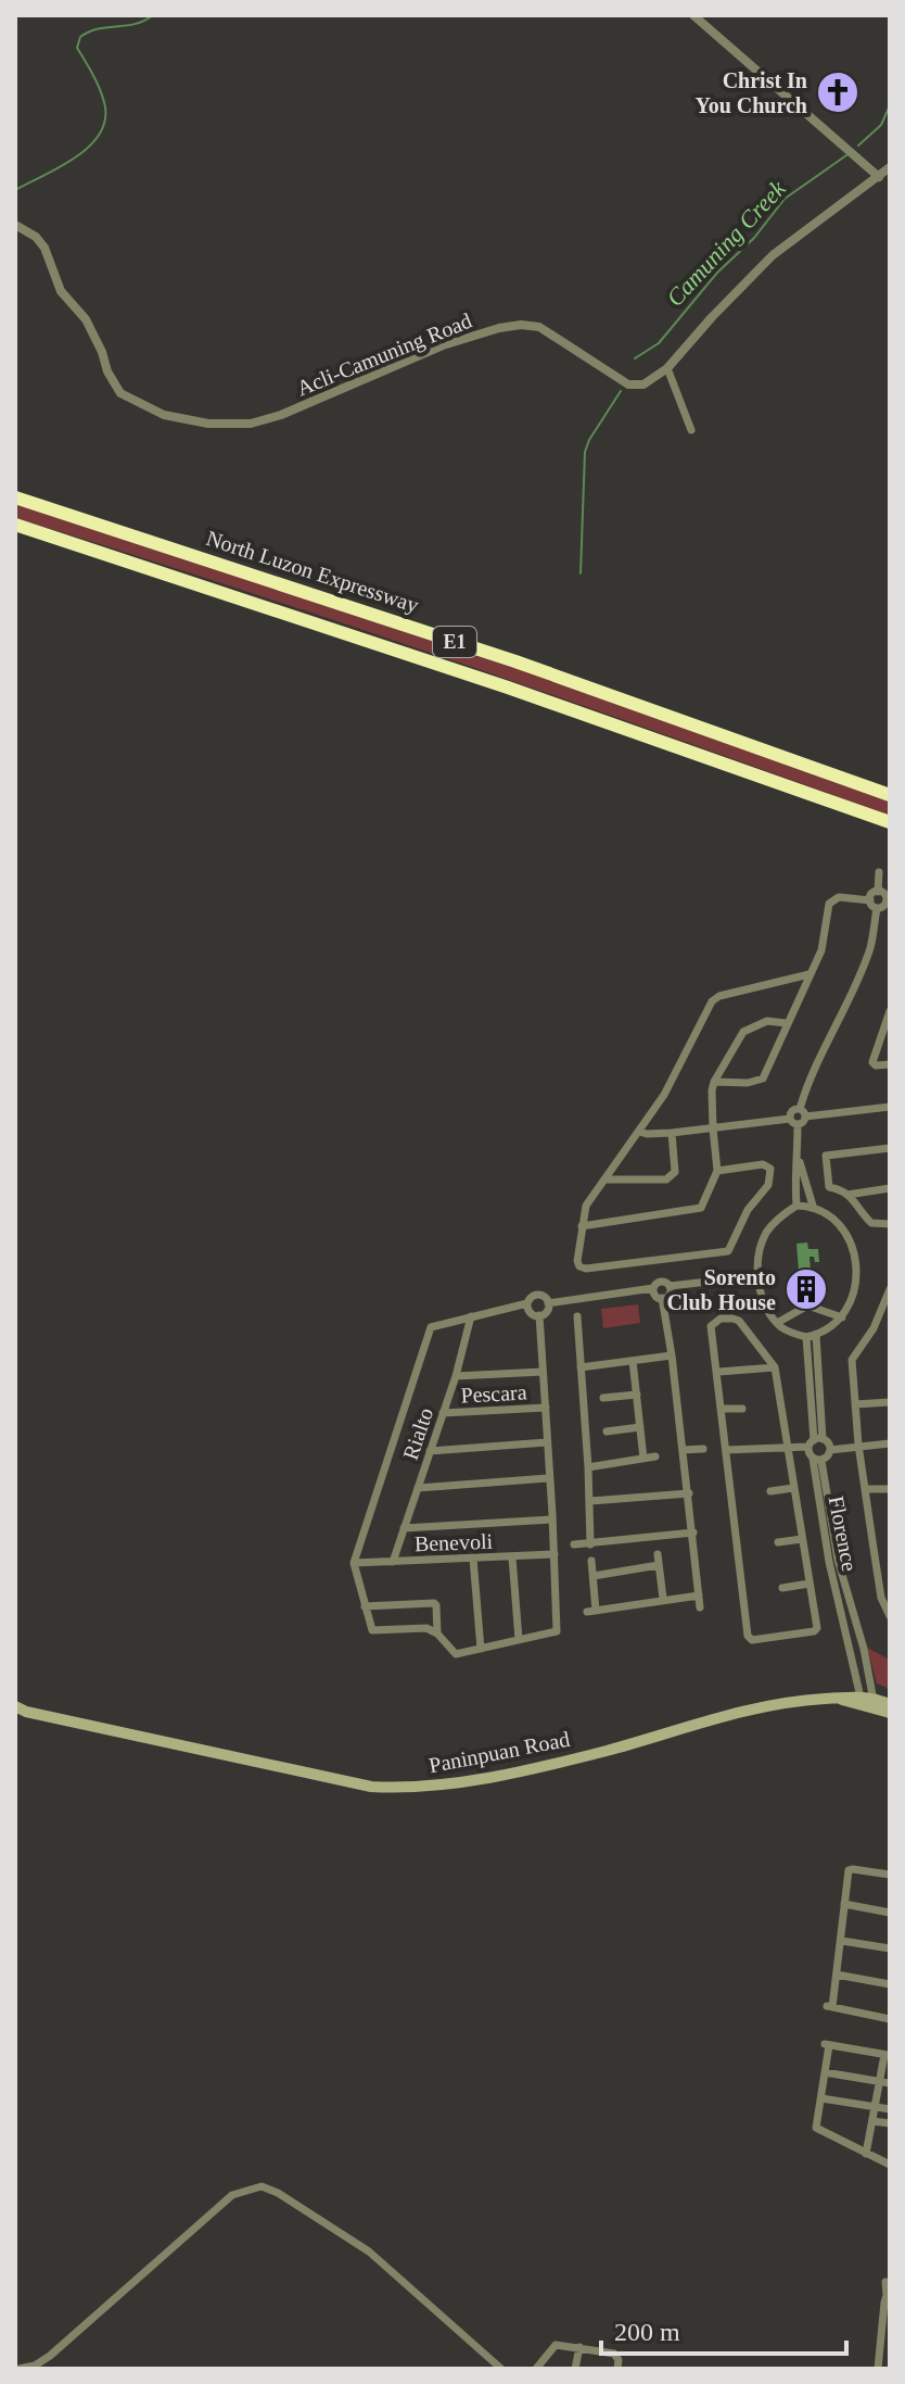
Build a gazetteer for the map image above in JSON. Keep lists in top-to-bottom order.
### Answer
{
  "streets": {
    "highway": ["North Luzon Expressway", "E1"],
    "main road": ["Paninpuan Road"],
    "street": [
      "Acli-Camuning Road",
      "Pescara",
      "Rialto",
      "Florence",
      "Benevoli"
    ]
  },
  "crossings": [
    ["Pescara", "Rialto"],
    ["Rialto", "Benevoli"],
    ["Florence", "Paninpuan Road"]
  ],
  "water": ["Camuning Creek"],
  "places": {
    "church": ["Christ In You Church"],
    "building": ["Sorento Club House"]
  },
  "scale_bar": "200 m"
}
